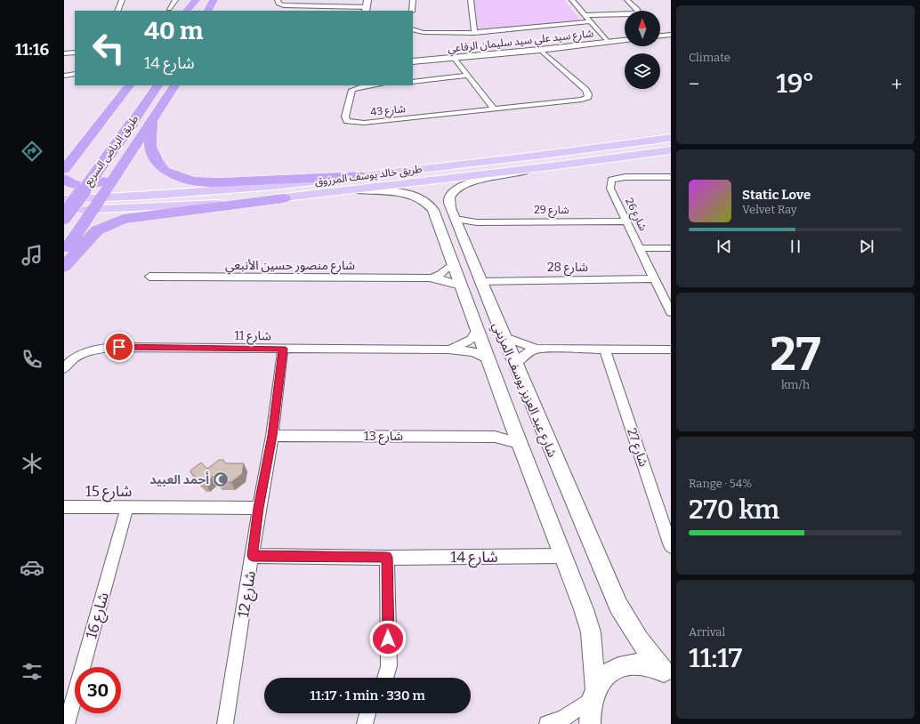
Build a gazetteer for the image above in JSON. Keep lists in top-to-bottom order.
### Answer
{
  "streets": {
    "highway": ["طريق الرياض السريع"],
    "main road": ["طريق خالد يوسف المرزوق"],
    "street": [
      "شارع سيد علي سيد سليمان الرفاعي",
      "شارع 43",
      "شارع 29",
      "شارع 26",
      "شارع منصور حسين الأنبعي",
      "شارع 28",
      "شارع 11",
      "شارع عبد العزيز يوسف المزيني",
      "شارع 13",
      "شارع 27",
      "شارع 15",
      "شارع 14",
      "شارع 12",
      "شارع 16"
    ]
  },
  "crossings": [
    ["شارع سيد علي سيد سليمان الرفاعي", "شارع 43"],
    ["طريق خالد يوسف المرزوق", "شارع عبد العزيز يوسف المزيني"],
    ["شارع 29", "شارع 26"],
    ["شارع 29", "شارع عبد العزيز يوسف المزيني"],
    ["شارع 26", "شارع 28"],
    ["شارع منصور حسين الأنبعي", "شارع عبد العزيز يوسف المزيني"],
    ["شارع 28", "شارع عبد العزيز يوسف المزيني"],
    ["شارع 11", "شارع عبد العزيز يوسف المزيني"],
    ["شارع 11", "شارع 12"],
    ["شارع عبد العزيز يوسف المزيني", "شارع 13"],
    ["شارع عبد العزيز يوسف المزيني", "شارع 14"],
    ["شارع 13", "شارع 12"],
    ["شارع 15", "شارع 12"],
    ["شارع 15", "شارع 16"],
    ["شارع 14", "شارع 12"]
  ],
  "places": {
    "mosque": ["أحمد العبيد"]
  },
  "north": "top",
  "page": {
    "tabs": "11:16",
    "tile": [
      "Climate",
      ["27", "km/h"],
      ["Range · 54%", "270 km"],
      ["Arrival", "11:17"]
    ],
    "turn": ["40 m", "شارع 14"],
    "heat": ["−", "19°", "+"],
    "song": ["Static Love", "Velvet Ray"],
    "limit": "30",
    "trip": "11:17 · 1 min · 330 m"
  }
}
